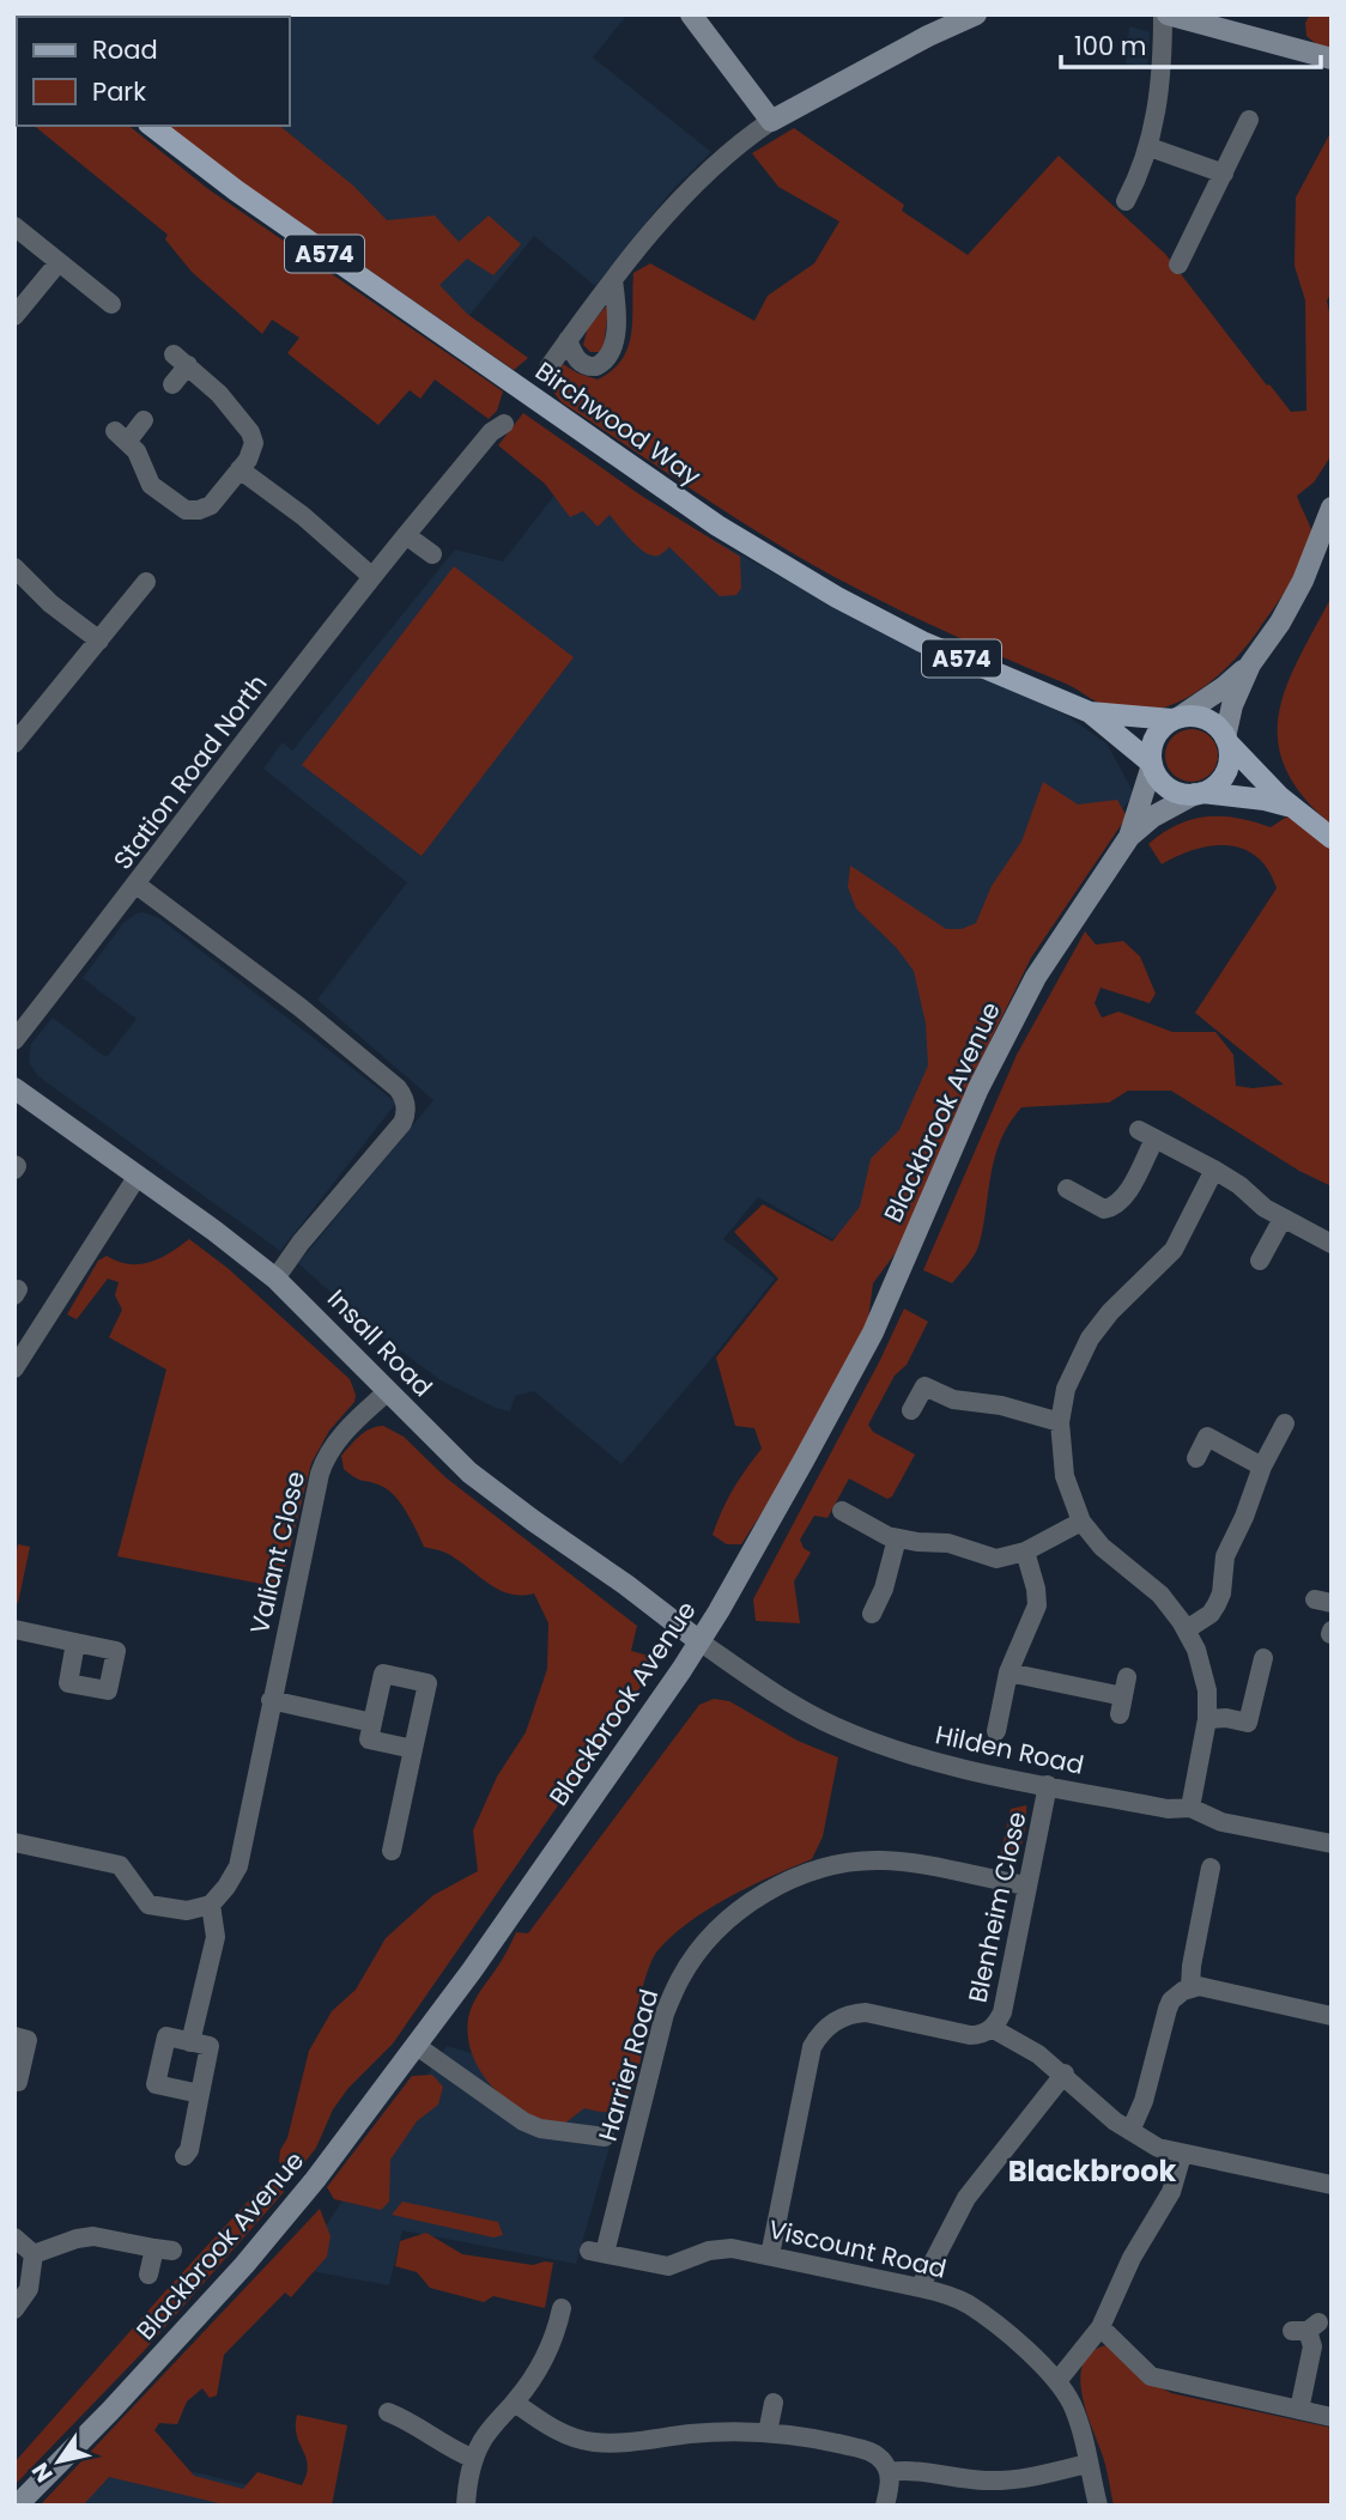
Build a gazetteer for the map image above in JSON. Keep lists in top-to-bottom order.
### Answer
{
  "streets": {
    "main road": ["A574", "Birchwood Way"],
    "street": [
      "Station Road North",
      "Blackbrook Avenue",
      "Insall Road",
      "Valiant Close",
      "Hilden Road",
      "Blenheim Close",
      "Harrier Road",
      "Viscount Road"
    ]
  },
  "crossings": [
    ["A574", "Birchwood Way"],
    ["A574", "Blackbrook Avenue"],
    ["Birchwood Way", "Blackbrook Avenue"],
    ["Blackbrook Avenue", "Insall Road"],
    ["Blackbrook Avenue", "Hilden Road"],
    ["Insall Road", "Valiant Close"],
    ["Insall Road", "Hilden Road"],
    ["Hilden Road", "Blenheim Close"],
    ["Blenheim Close", "Harrier Road"],
    ["Blenheim Close", "Viscount Road"],
    ["Harrier Road", "Viscount Road"]
  ],
  "districts": ["Blackbrook"],
  "legend": ["Road", "Park"],
  "scale_bar": "100 m",
  "north": "bottom left"
}
